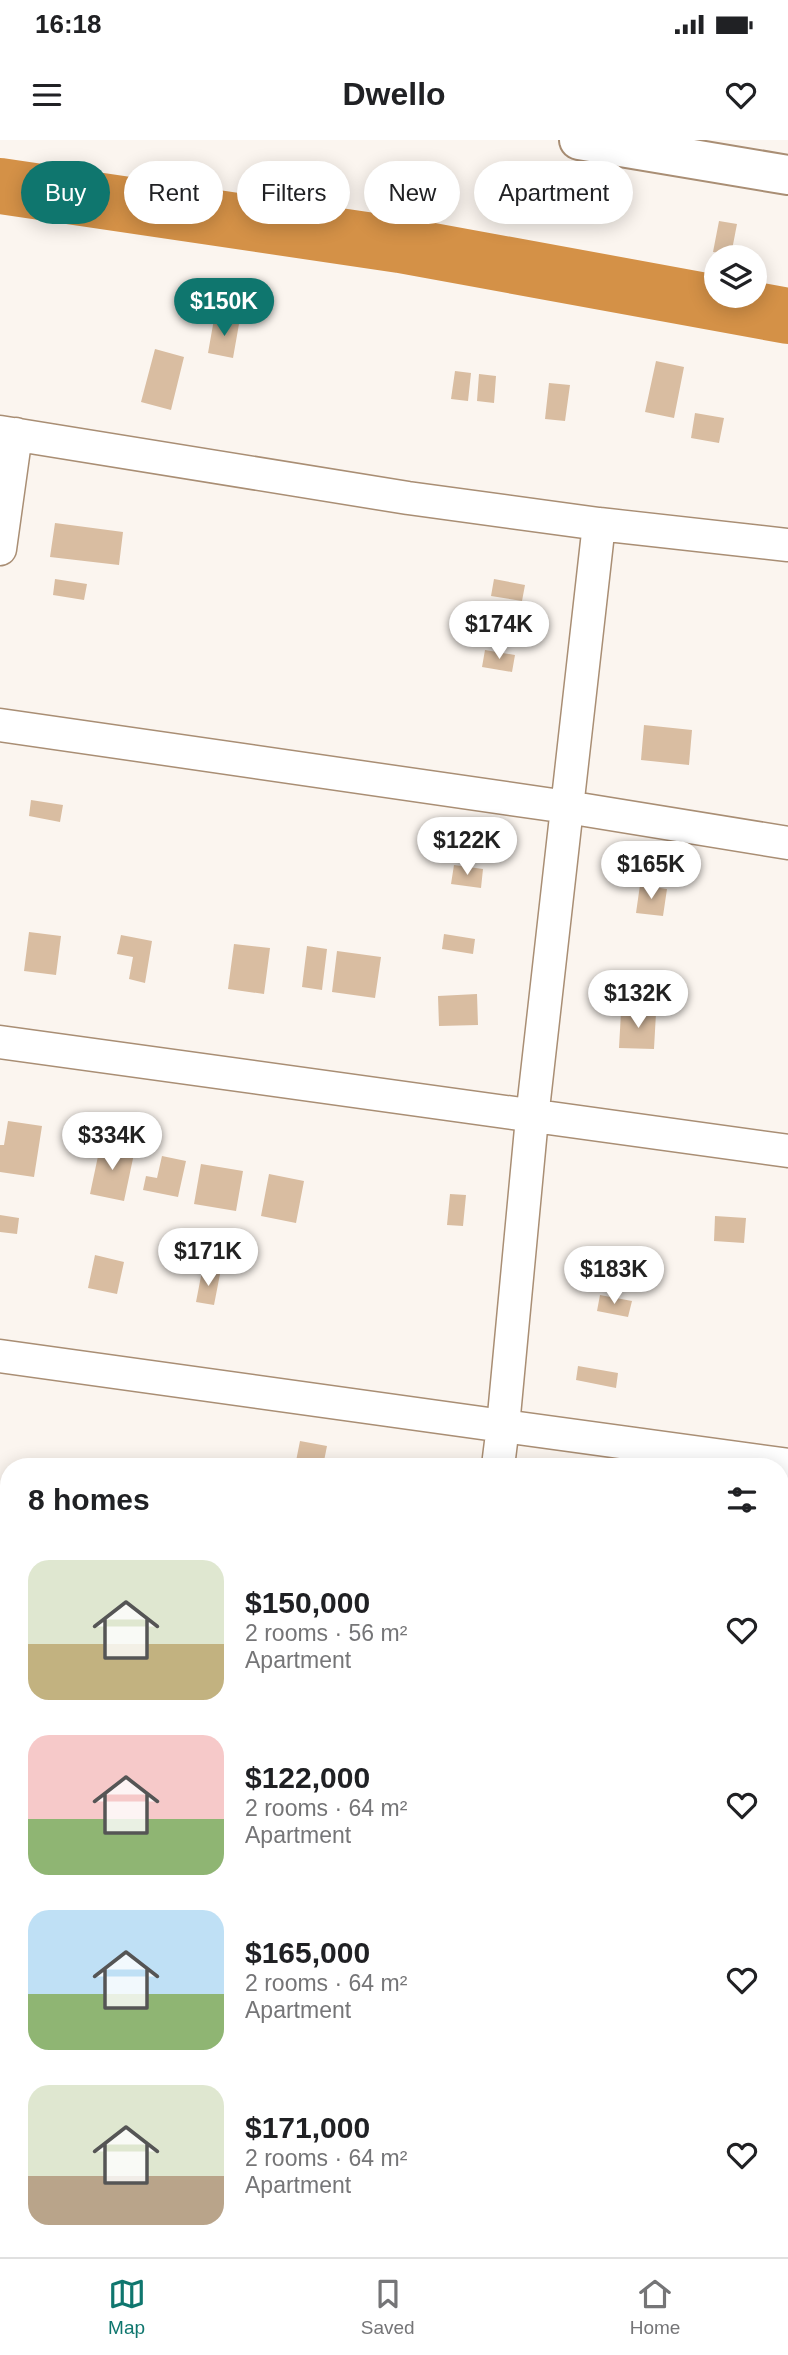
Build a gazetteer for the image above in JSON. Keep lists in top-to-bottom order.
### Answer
{
  "page": {
    "status": "16:18",
    "header": "Dwello",
    "chip": [
      "Buy",
      "Rent",
      "Filters",
      "New",
      "Apartment"
    ],
    "price": [
      "$150K",
      "$174K",
      "$122K",
      "$165K",
      "$132K",
      "$334K",
      "$171K",
      "$183K"
    ],
    "heading": "8 homes",
    "list": [
      {
        "name": "$150,000",
        "note": "2 rooms · 56 m² · Apartment"
      },
      {
        "name": "$122,000",
        "note": "2 rooms · 64 m² · Apartment"
      },
      {
        "name": "$165,000",
        "note": "2 rooms · 64 m² · Apartment"
      },
      {
        "name": "$171,000",
        "note": "2 rooms · 64 m² · Apartment"
      }
    ],
    "tabs": ["Map", "Saved", "Home"]
  }
}
